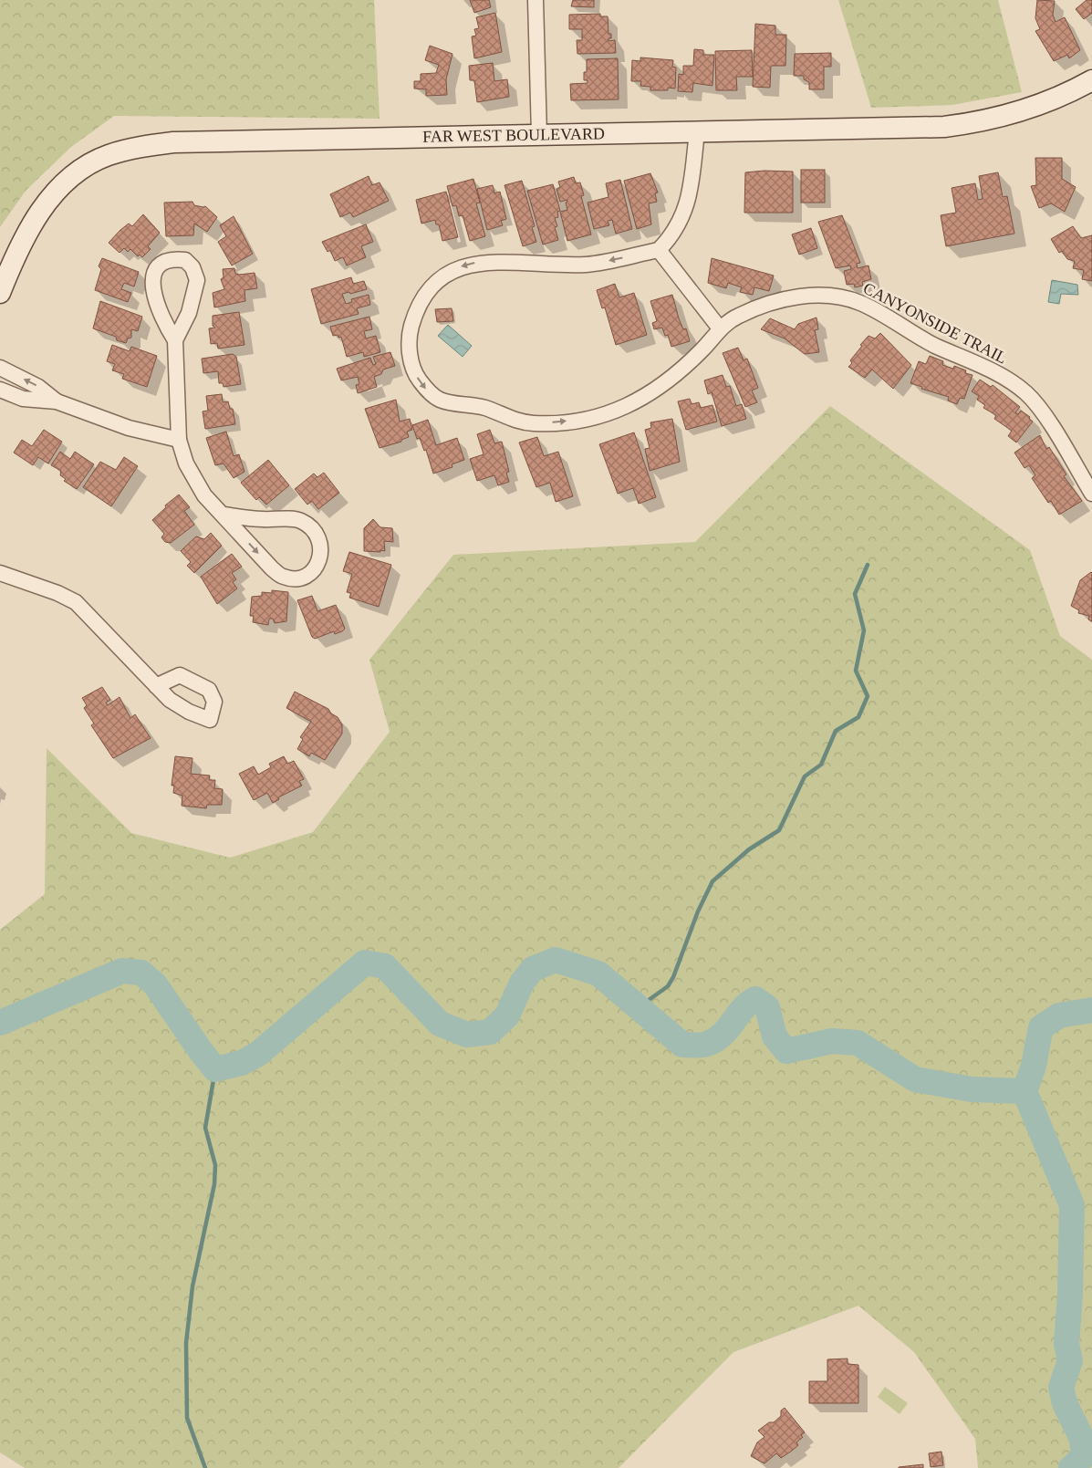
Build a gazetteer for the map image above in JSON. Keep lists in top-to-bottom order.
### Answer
{
  "streets": {
    "street": ["FAR WEST BOULEVARD", "CANYONSIDE TRAIL"]
  }
}
